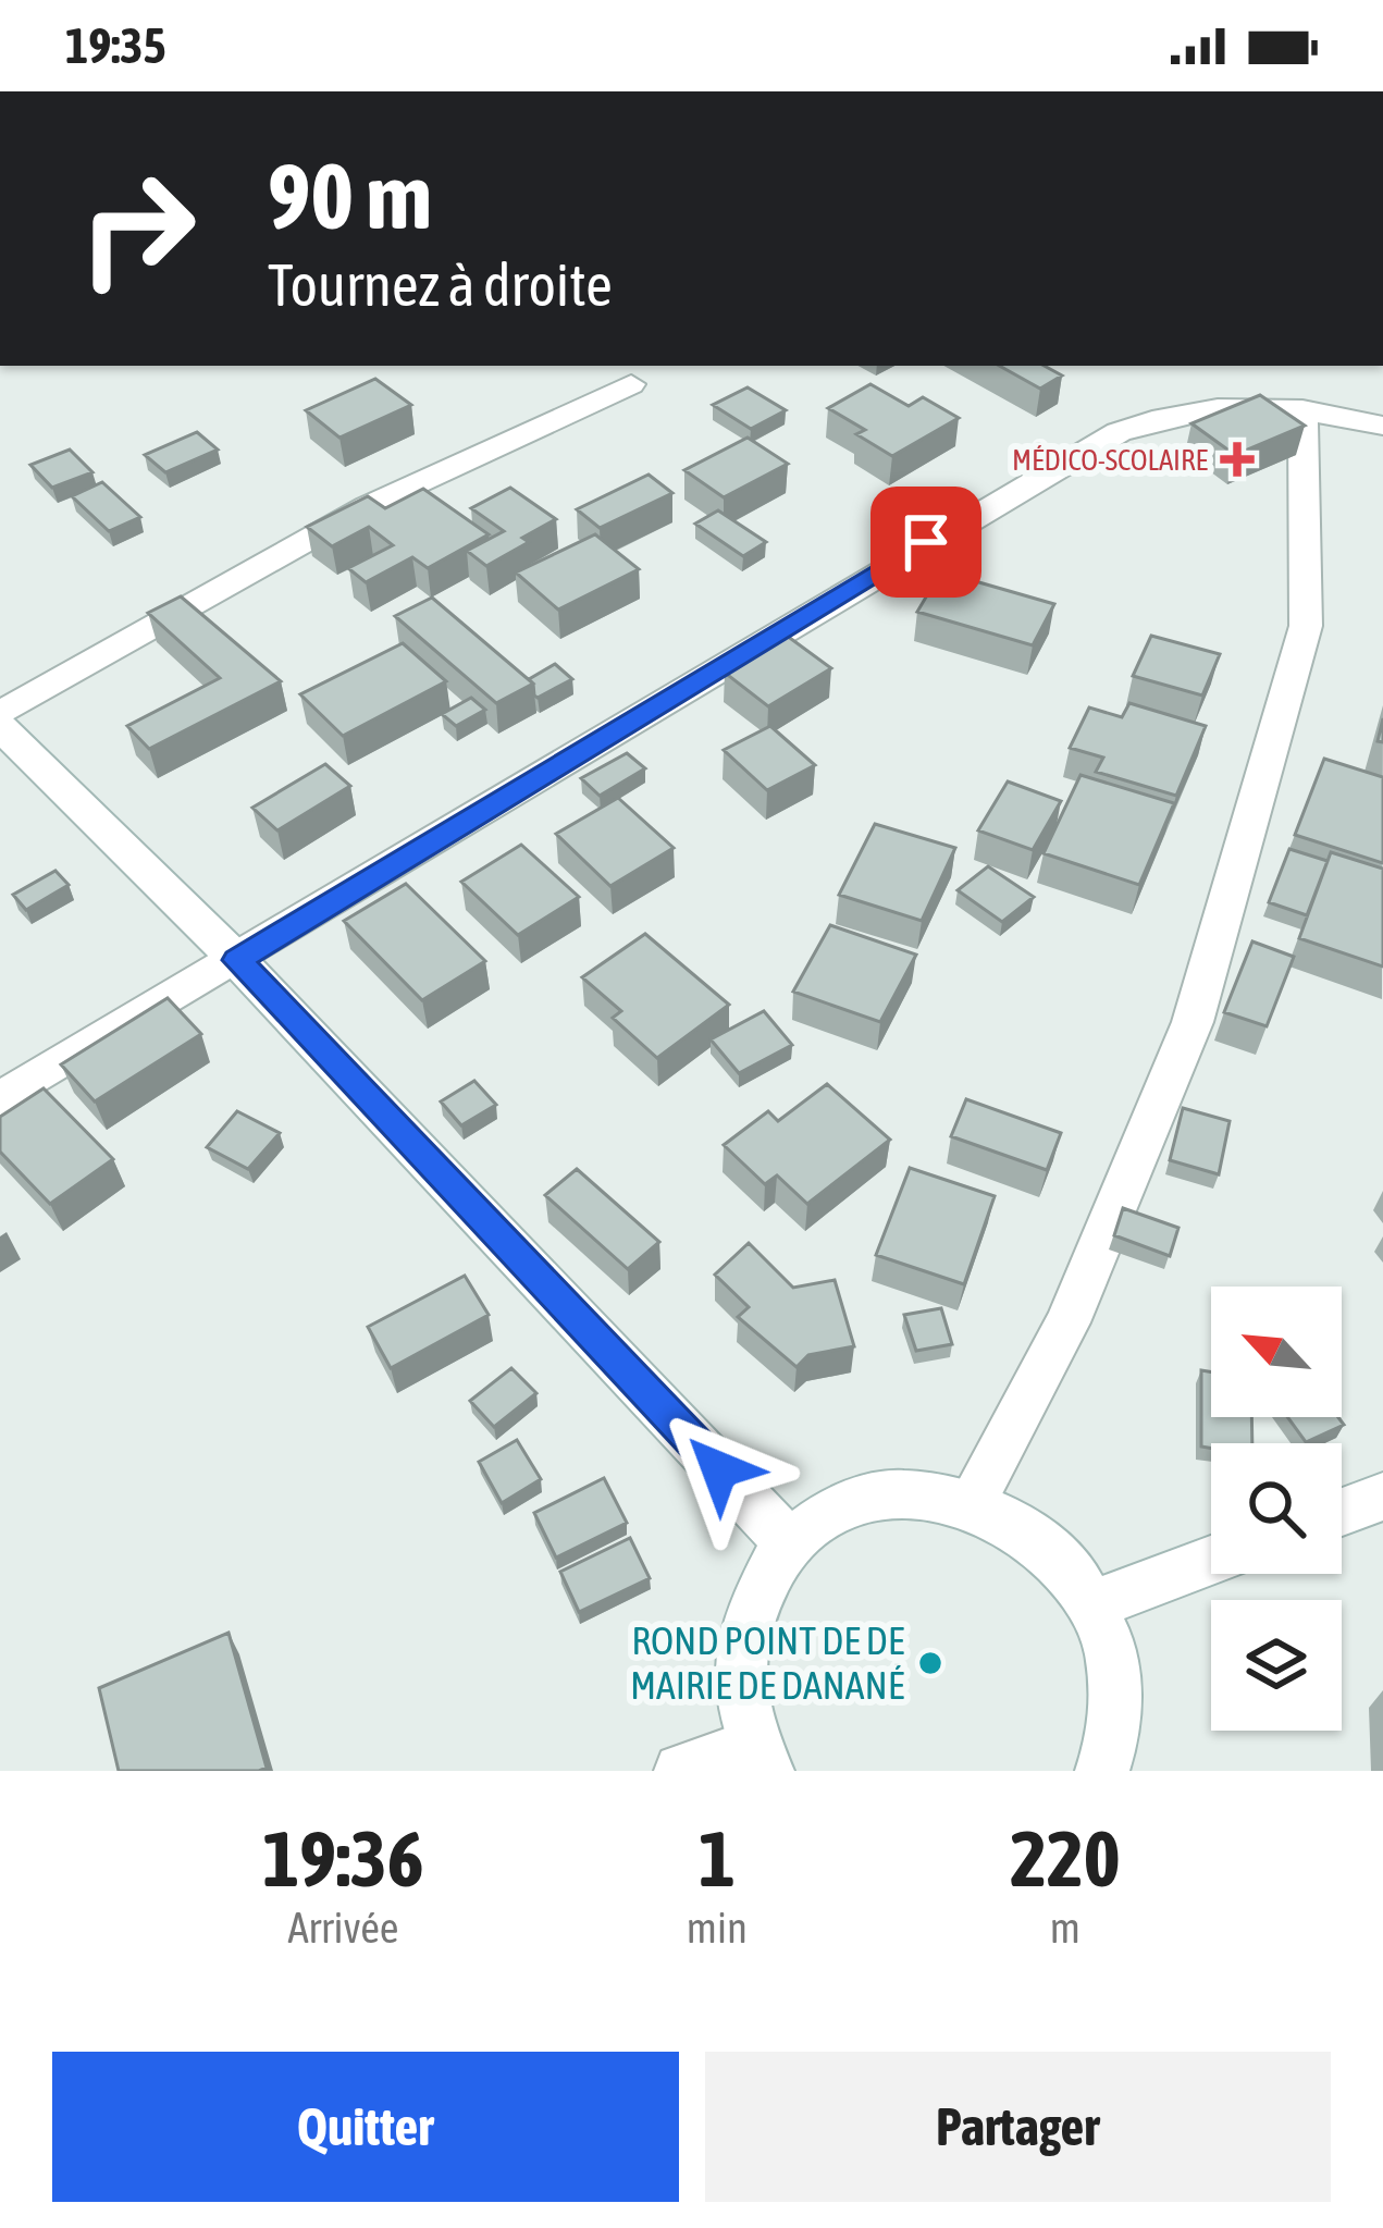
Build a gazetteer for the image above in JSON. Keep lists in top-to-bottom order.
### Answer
{
  "places": {
    "health": ["MÉDICO-SCOLAIRE"],
    "other": ["ROND POINT DE DE MAIRIE DE DANANÉ"]
  },
  "north": "top left",
  "page": {
    "status": "19:35",
    "turn": ["90 m", "Tournez à droite"],
    "eta": [
      "19:36",
      "Arrivée",
      "1",
      "min",
      "220",
      "m"
    ],
    "buttons": ["Quitter", "Partager"]
  }
}
